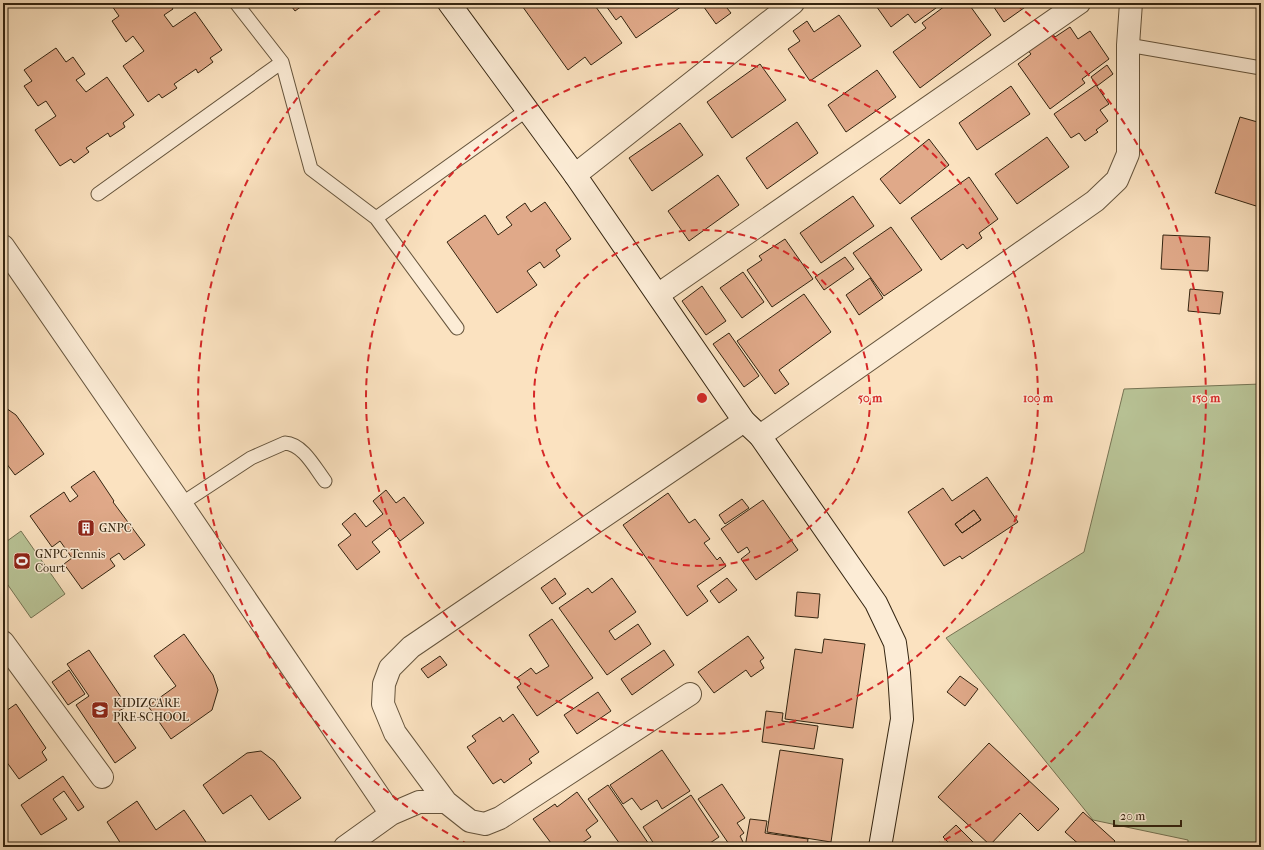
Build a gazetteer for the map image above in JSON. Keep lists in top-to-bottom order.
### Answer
{
  "places": {
    "building": ["GNPC"],
    "sports": ["GNPC Tennis Court"],
    "school or university": ["KIDIZCARE PRE-SCHOOL"]
  },
  "scale_bar": "20 m",
  "rings": ["50 m", "100 m", "150 m"]
}
